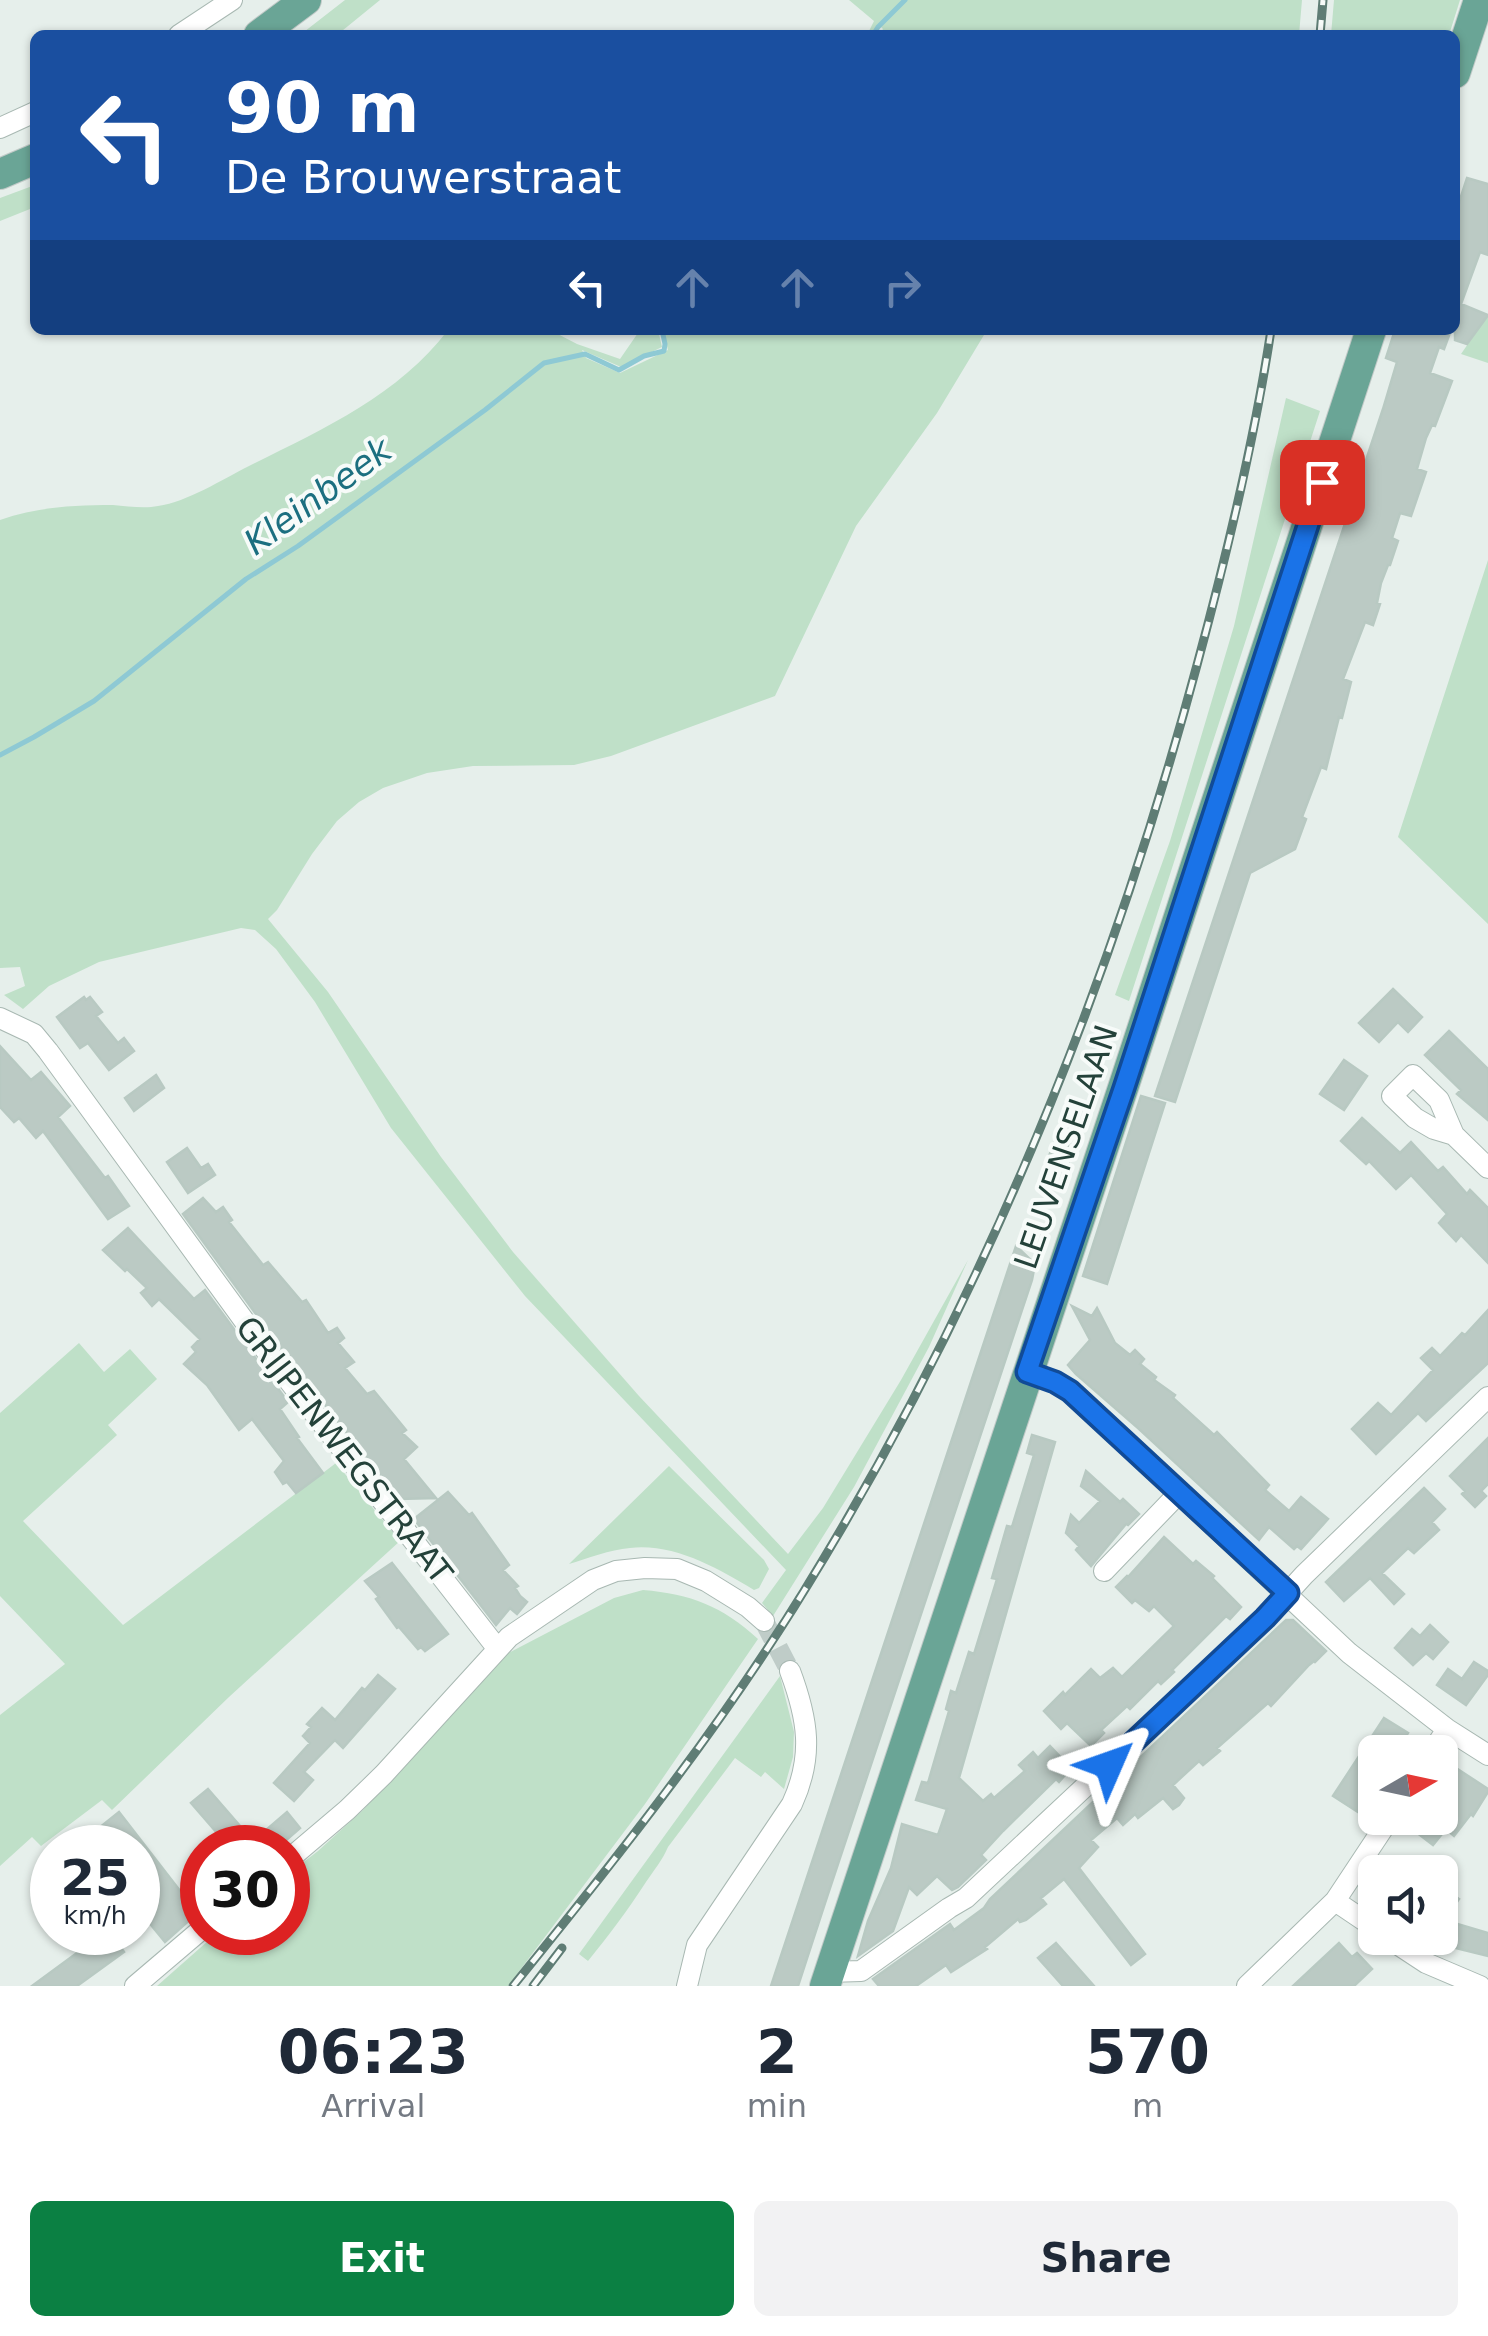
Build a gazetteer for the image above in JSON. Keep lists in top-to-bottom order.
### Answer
{
  "streets": {
    "main road": ["LEUVENSELAAN"],
    "street": ["GRIJPENWEGSTRAAT"]
  },
  "water": ["Kleinbeek"],
  "north": "right",
  "page": {
    "turn": ["90 m", "De Brouwerstraat"],
    "speed": "25 km/h",
    "limit": "30",
    "eta": [
      "06:23",
      "Arrival",
      "2",
      "min",
      "570",
      "m"
    ],
    "buttons": ["Exit", "Share"]
  }
}
